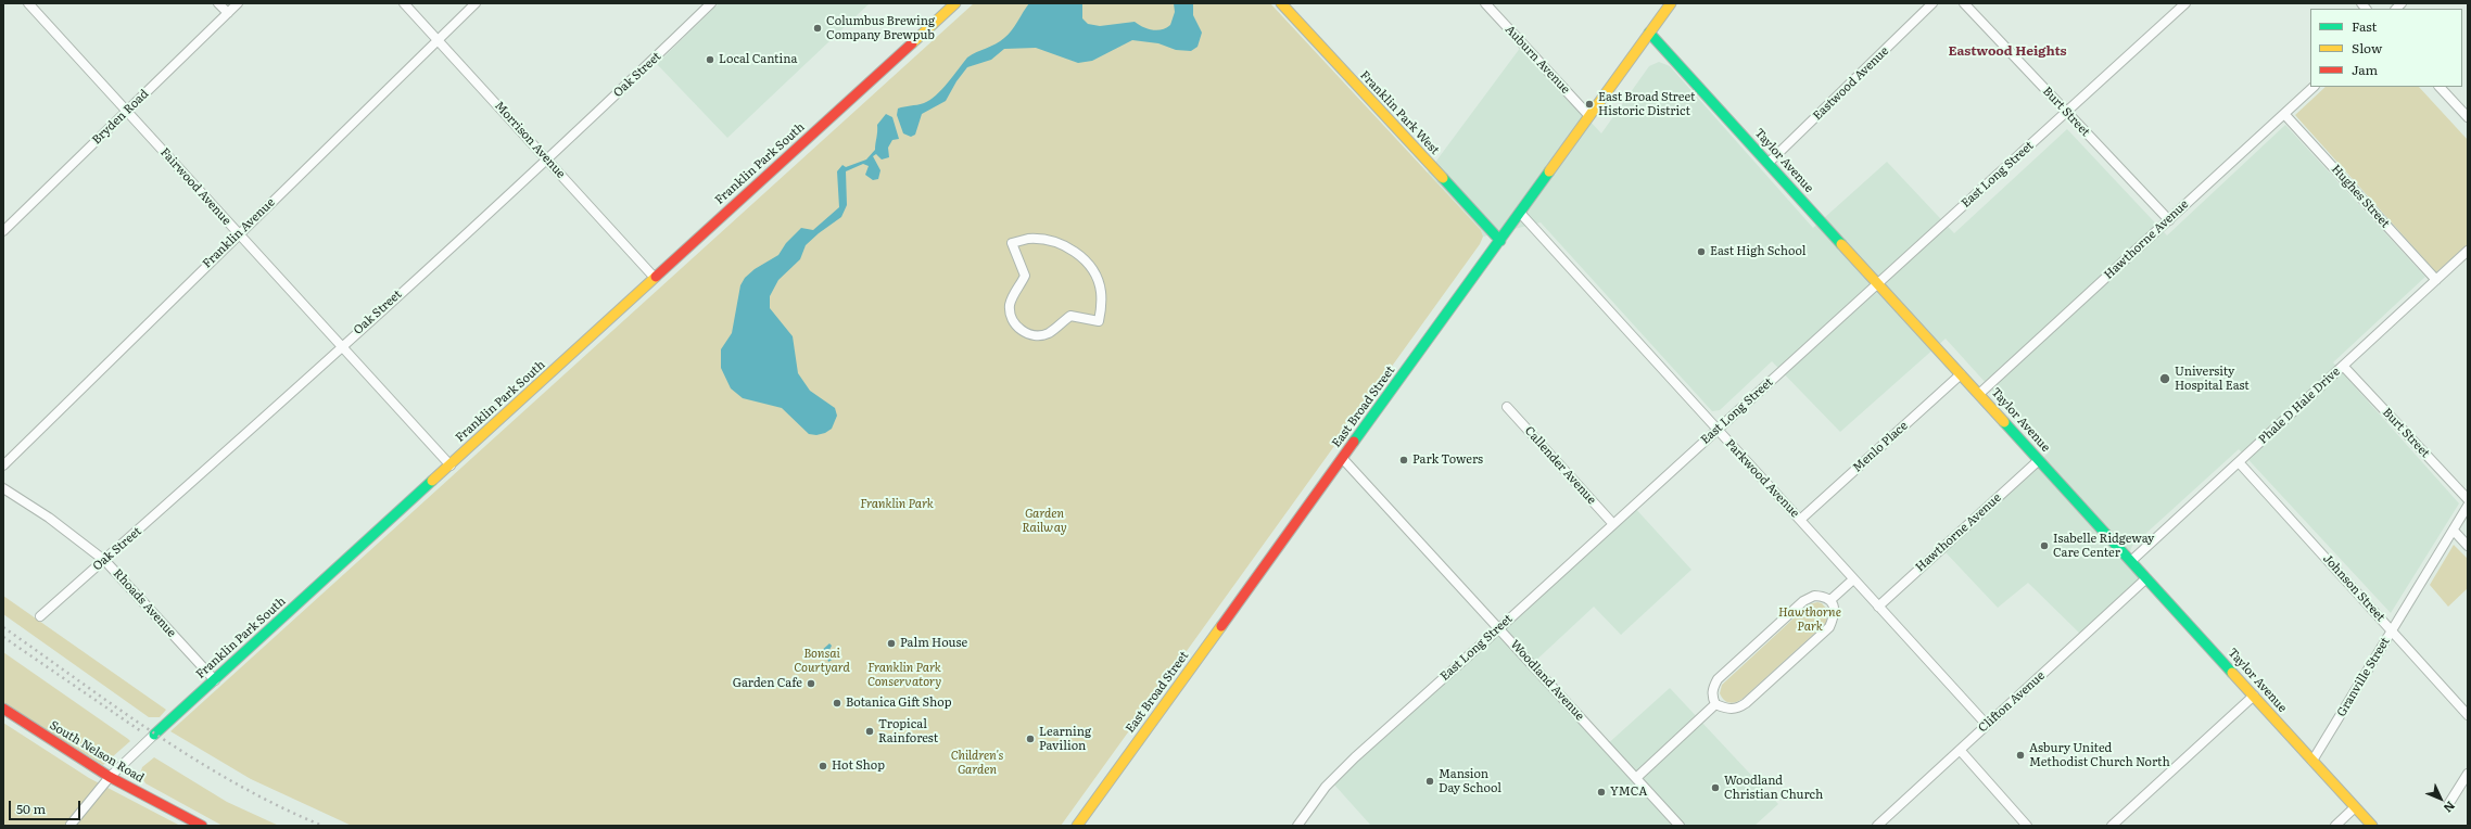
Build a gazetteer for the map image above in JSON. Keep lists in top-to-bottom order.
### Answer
{
  "streets": {
    "main road": [
      "Franklin Park West",
      "Taylor Avenue",
      "Franklin Park South",
      "East Broad Street",
      "South Nelson Road"
    ],
    "street": [
      "Auburn Avenue",
      "Oak Street",
      "Eastwood Avenue",
      "Burt Street",
      "Bryden Road",
      "Morrison Avenue",
      "East Long Street",
      "Fairwood Avenue",
      "Hughes Street",
      "Franklin Avenue",
      "Hawthorne Avenue",
      "Phale D Hale Drive",
      "Menlo Place",
      "Callender Avenue",
      "Parkwood Avenue",
      "Johnson Street",
      "Rhoads Avenue",
      "Granville Street",
      "Woodland Avenue",
      "Clifton Avenue"
    ]
  },
  "crossings": [
    ["Auburn Avenue", "East Broad Street"],
    ["Oak Street", "Morrison Avenue"],
    ["Oak Street", "Fairwood Avenue"],
    ["Oak Street", "Rhoads Avenue"],
    ["Eastwood Avenue", "Taylor Avenue"],
    ["Burt Street", "East Long Street"],
    ["Burt Street", "Hawthorne Avenue"],
    ["Burt Street", "Phale D Hale Drive"],
    ["Franklin Park West", "East Broad Street"],
    ["Bryden Road", "Fairwood Avenue"],
    ["Morrison Avenue", "Franklin Park South"],
    ["Morrison Avenue", "Franklin Avenue"],
    ["Taylor Avenue", "East Long Street"],
    ["Taylor Avenue", "Hawthorne Avenue"],
    ["Taylor Avenue", "Phale D Hale Drive"],
    ["Taylor Avenue", "East Broad Street"],
    ["Taylor Avenue", "Menlo Place"],
    ["Taylor Avenue", "Granville Street"],
    ["Taylor Avenue", "Clifton Avenue"],
    ["Franklin Park South", "Fairwood Avenue"],
    ["Franklin Park South", "Rhoads Avenue"],
    ["Franklin Park South", "South Nelson Road"],
    ["East Long Street", "Callender Avenue"],
    ["East Long Street", "Parkwood Avenue"],
    ["East Long Street", "Woodland Avenue"],
    ["Fairwood Avenue", "Franklin Avenue"],
    ["Hughes Street", "Hawthorne Avenue"],
    ["Hughes Street", "Phale D Hale Drive"],
    ["Hawthorne Avenue", "Parkwood Avenue"],
    ["Phale D Hale Drive", "Johnson Street"],
    ["East Broad Street", "Parkwood Avenue"],
    ["East Broad Street", "Woodland Avenue"],
    ["Menlo Place", "Parkwood Avenue"],
    ["Parkwood Avenue", "Clifton Avenue"],
    ["Johnson Street", "Granville Street"]
  ],
  "districts": ["Eastwood Heights"],
  "parks": [
    "Franklin Park",
    "Garden Railway",
    "Hawthorne Park",
    "Bonsai Courtyard",
    "Franklin Park Conservatory",
    "Children's Garden"
  ],
  "places": [
    "Columbus Brewing Company Brewpub",
    "Local Cantina",
    "East Broad Street Historic District",
    "East High School",
    "University Hospital East",
    "Park Towers",
    "Isabelle Ridgeway Care Center",
    "Palm House",
    "Garden Cafe",
    "Botanica Gift Shop",
    "Tropical Rainforest",
    "Learning Pavilion",
    "Asbury United Methodist Church North",
    "Hot Shop",
    "Mansion Day School",
    "Woodland Christian Church",
    "YMCA"
  ],
  "legend": ["Fast", "Slow", "Jam"],
  "scale_bar": "50 m",
  "north": "bottom right"
}
